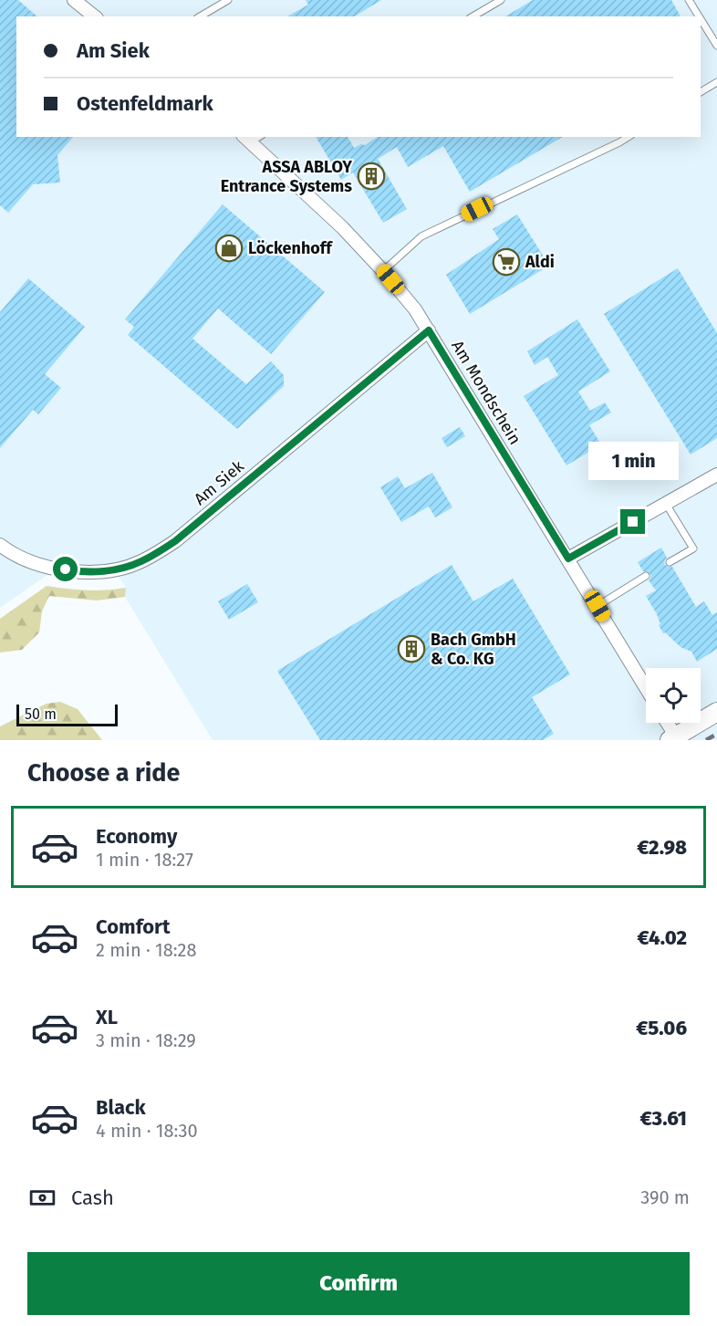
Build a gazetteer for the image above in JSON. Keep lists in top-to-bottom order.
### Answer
{
  "streets": {
    "street": ["Am Mondschein", "Am Siek"]
  },
  "crossings": [
    ["Am Mondschein", "Am Siek"]
  ],
  "places": {
    "building": ["ASSA ABLOY Entrance Systems", "Bach GmbH & Co. KG"],
    "shop": ["Löckenhoff"],
    "supermarket": ["Aldi"]
  },
  "scale_bar": "50 m",
  "page": {
    "banner": ["Am Siek", "Ostenfeldmark"],
    "bubble": "1 min",
    "scale": "50 m",
    "heading": "Choose a ride",
    "list": [
      {
        "name": "Economy",
        "note": "1 min · 18:27",
        "value": "€2.98"
      },
      {
        "name": "Comfort",
        "note": "2 min · 18:28",
        "value": "€4.02"
      },
      {
        "name": "XL",
        "note": "3 min · 18:29",
        "value": "€5.06"
      },
      {
        "name": "Black",
        "note": "4 min · 18:30",
        "value": "€3.61"
      }
    ],
    "pay": ["Cash", "390 m"],
    "buttons": "Confirm"
  }
}
